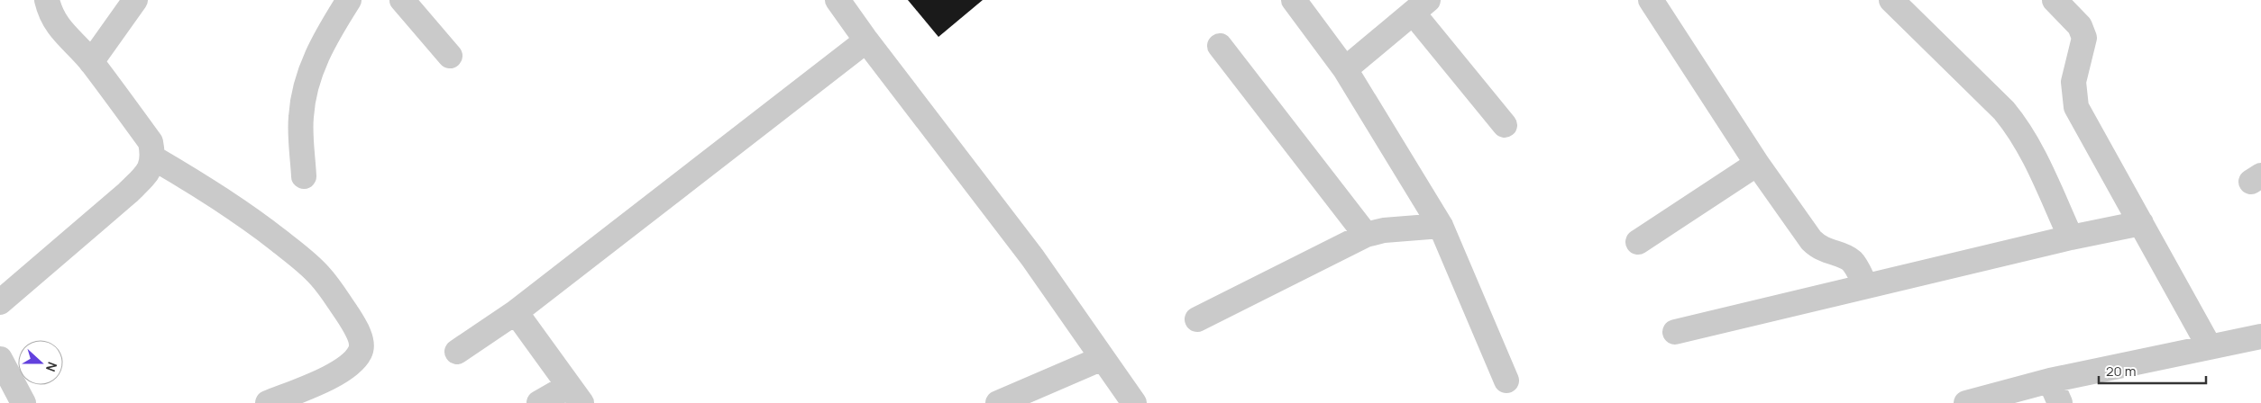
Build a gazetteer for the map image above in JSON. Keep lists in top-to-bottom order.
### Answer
{
  "scale_bar": "20 m",
  "north": "right"
}
